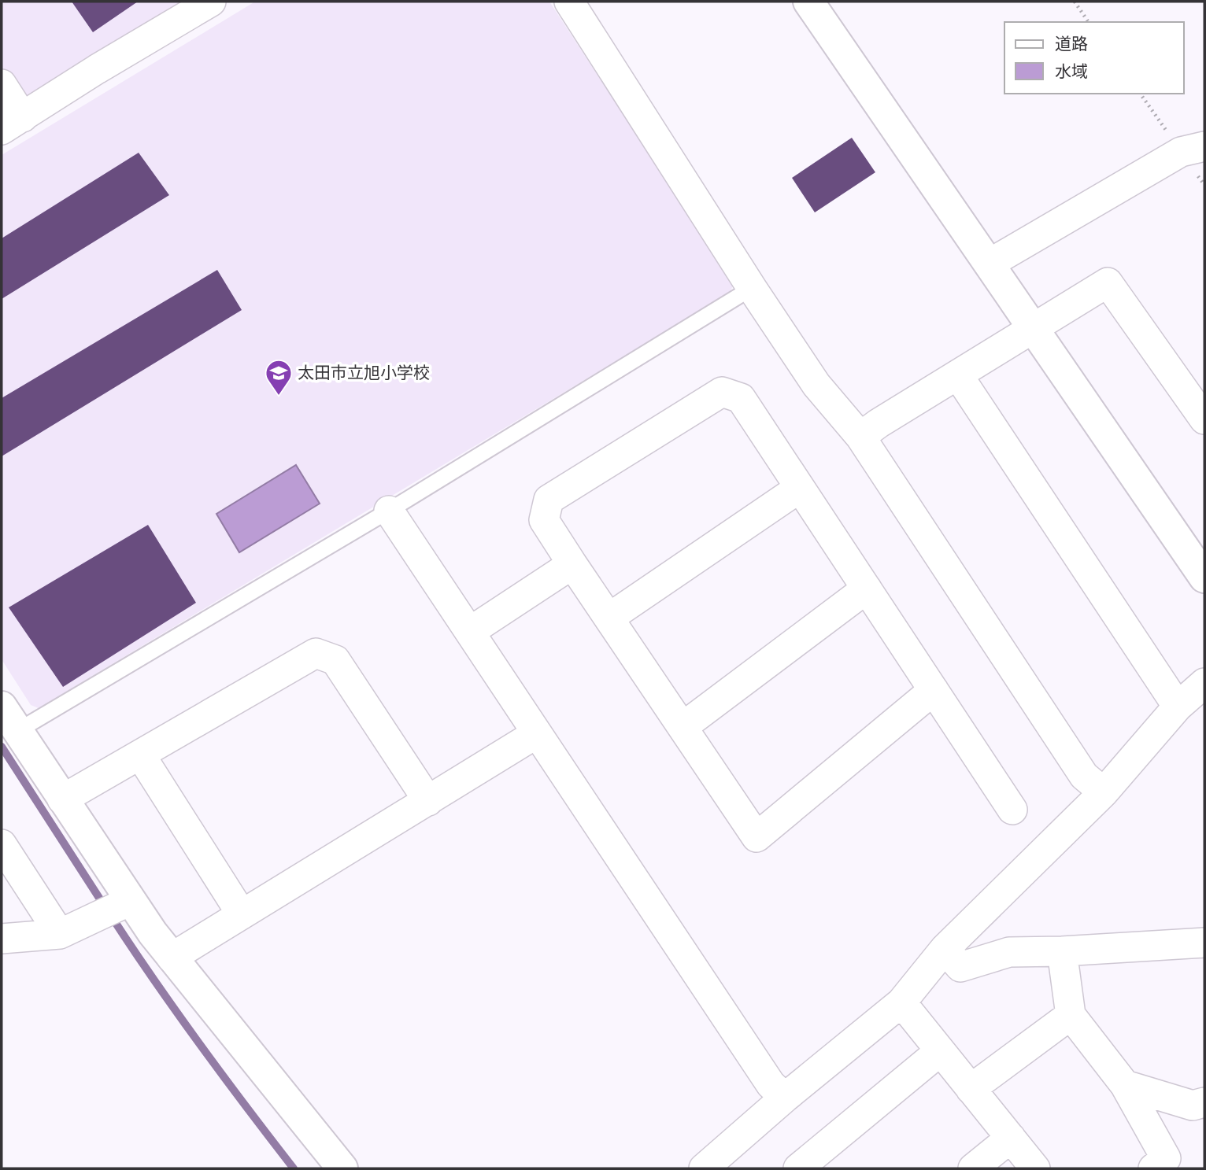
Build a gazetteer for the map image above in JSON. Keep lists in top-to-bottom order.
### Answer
{
  "places": {
    "school or university": ["太田市立旭小学校"]
  },
  "legend": ["道路", "水域"]
}
